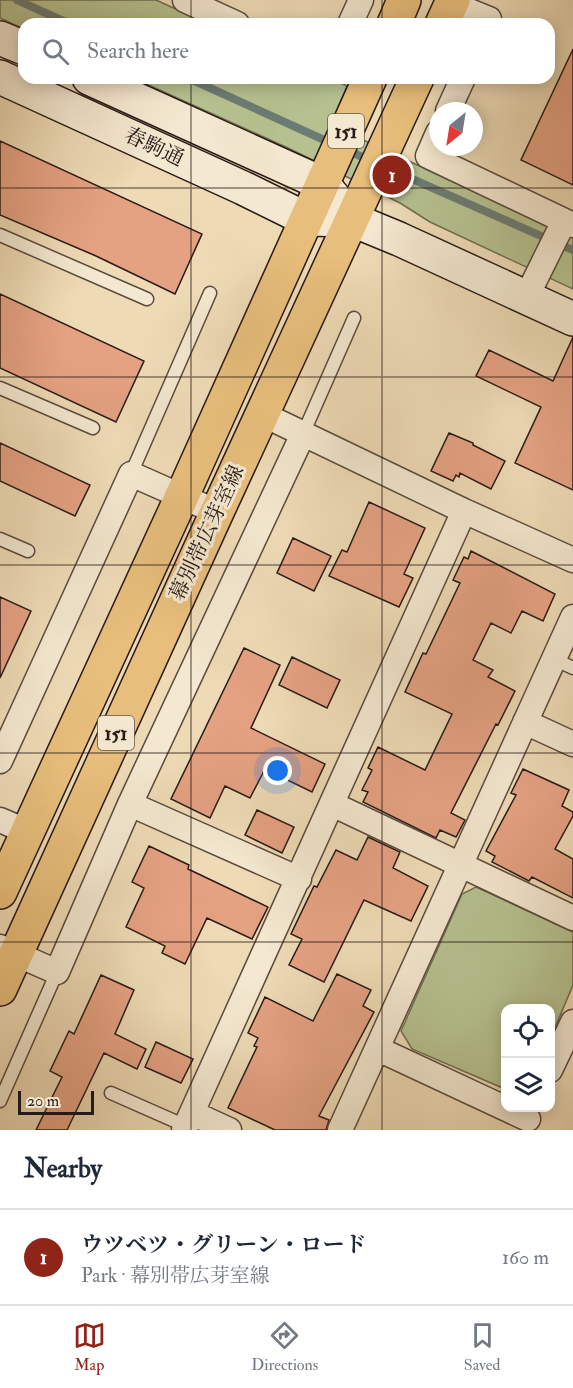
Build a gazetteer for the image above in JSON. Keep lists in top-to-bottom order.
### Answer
{
  "streets": {
    "main road": ["151", "幕別帯広芽室線"],
    "street": ["春駒通"]
  },
  "crossings": [
    ["春駒通", "幕別帯広芽室線"]
  ],
  "scale_bar": "20 m",
  "north": "bottom left",
  "page": {
    "search": "Search here",
    "pins": "1",
    "scale": "20 m",
    "heading": "Nearby",
    "list": [
      {
        "mark": "1",
        "name": "ウツベツ・グリーン・ロード",
        "note": "Park · 幕別帯広芽室線",
        "value": "160 m"
      }
    ],
    "nav": ["Map", "Directions", "Saved"]
  }
}
